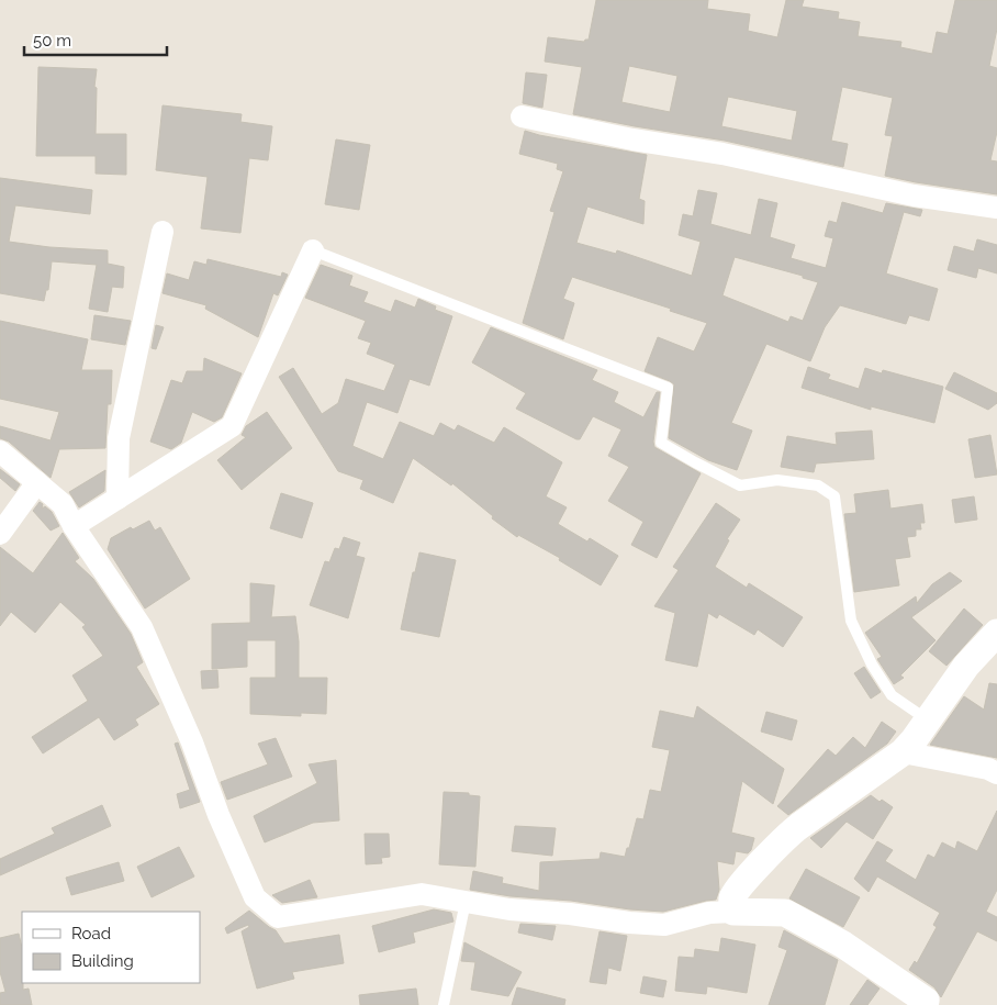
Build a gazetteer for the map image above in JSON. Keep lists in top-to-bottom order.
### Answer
{
  "legend": ["Road", "Building"],
  "scale_bar": "50 m"
}
